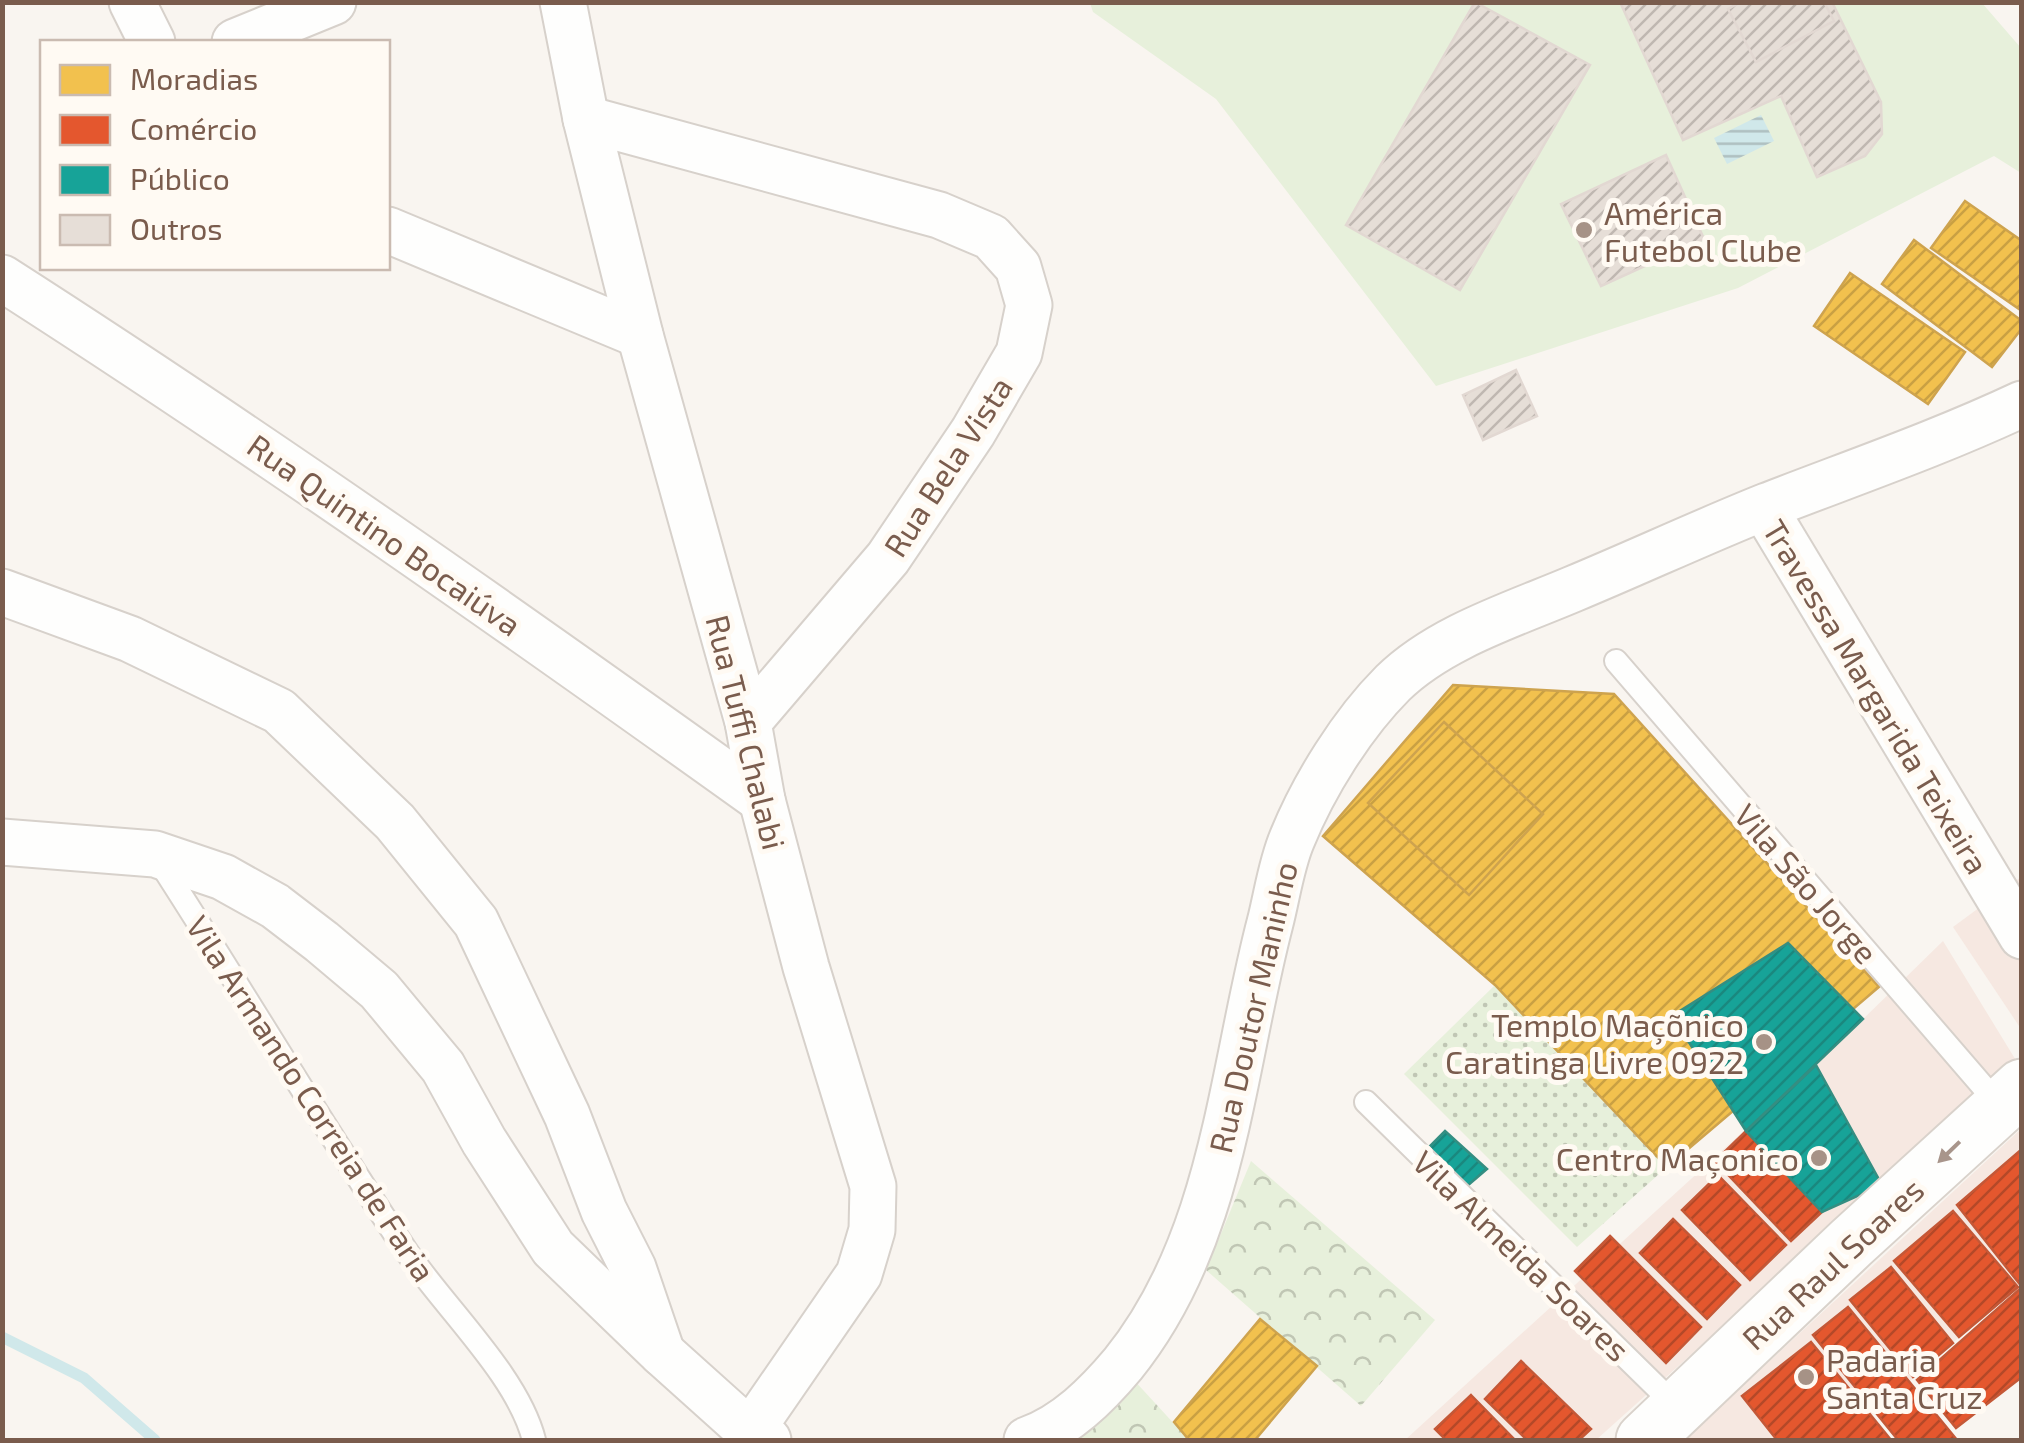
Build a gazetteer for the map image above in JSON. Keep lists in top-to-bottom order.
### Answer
{
  "streets": {
    "main road": ["Rua Raul Soares"],
    "street": [
      "Rua Bela Vista",
      "Rua Quintino Bocaiúva",
      "Travessa Margarida Teixeira",
      "Rua Tuffi Chalabi",
      "Rua Doutor Maninho"
    ],
    "lane": ["Vila São Jorge", "Vila Armando Correia de Faria", "Vila Almeida Soares"]
  },
  "crossings": [
    ["Rua Bela Vista", "Rua Tuffi Chalabi"],
    ["Rua Quintino Bocaiúva", "Rua Tuffi Chalabi"],
    ["Travessa Margarida Teixeira", "Rua Doutor Maninho"],
    ["Vila São Jorge", "Rua Raul Soares"],
    ["Vila Almeida Soares", "Rua Raul Soares"]
  ],
  "one_way": ["Rua Raul Soares"],
  "places": [
    "América Futebol Clube",
    "Templo Maçõnico Caratinga Livre 0922",
    "Centro Maçonico",
    "Padaria Santa Cruz"
  ],
  "legend": [
    "Moradias",
    "Comércio",
    "Público",
    "Outros"
  ]
}
